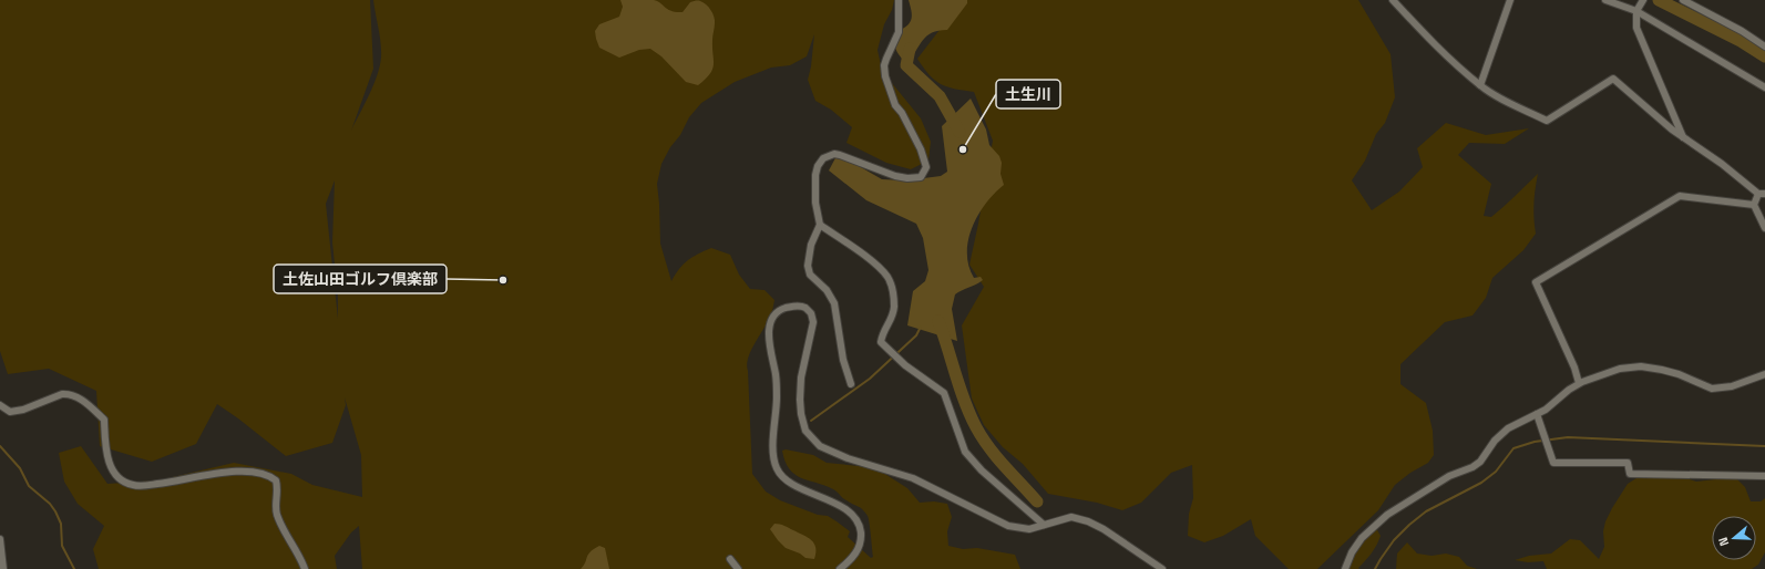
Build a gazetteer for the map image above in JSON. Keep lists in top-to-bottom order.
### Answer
{
  "places": ["土生川", "土佐山田ゴルフ倶楽部"],
  "north": "left"
}
